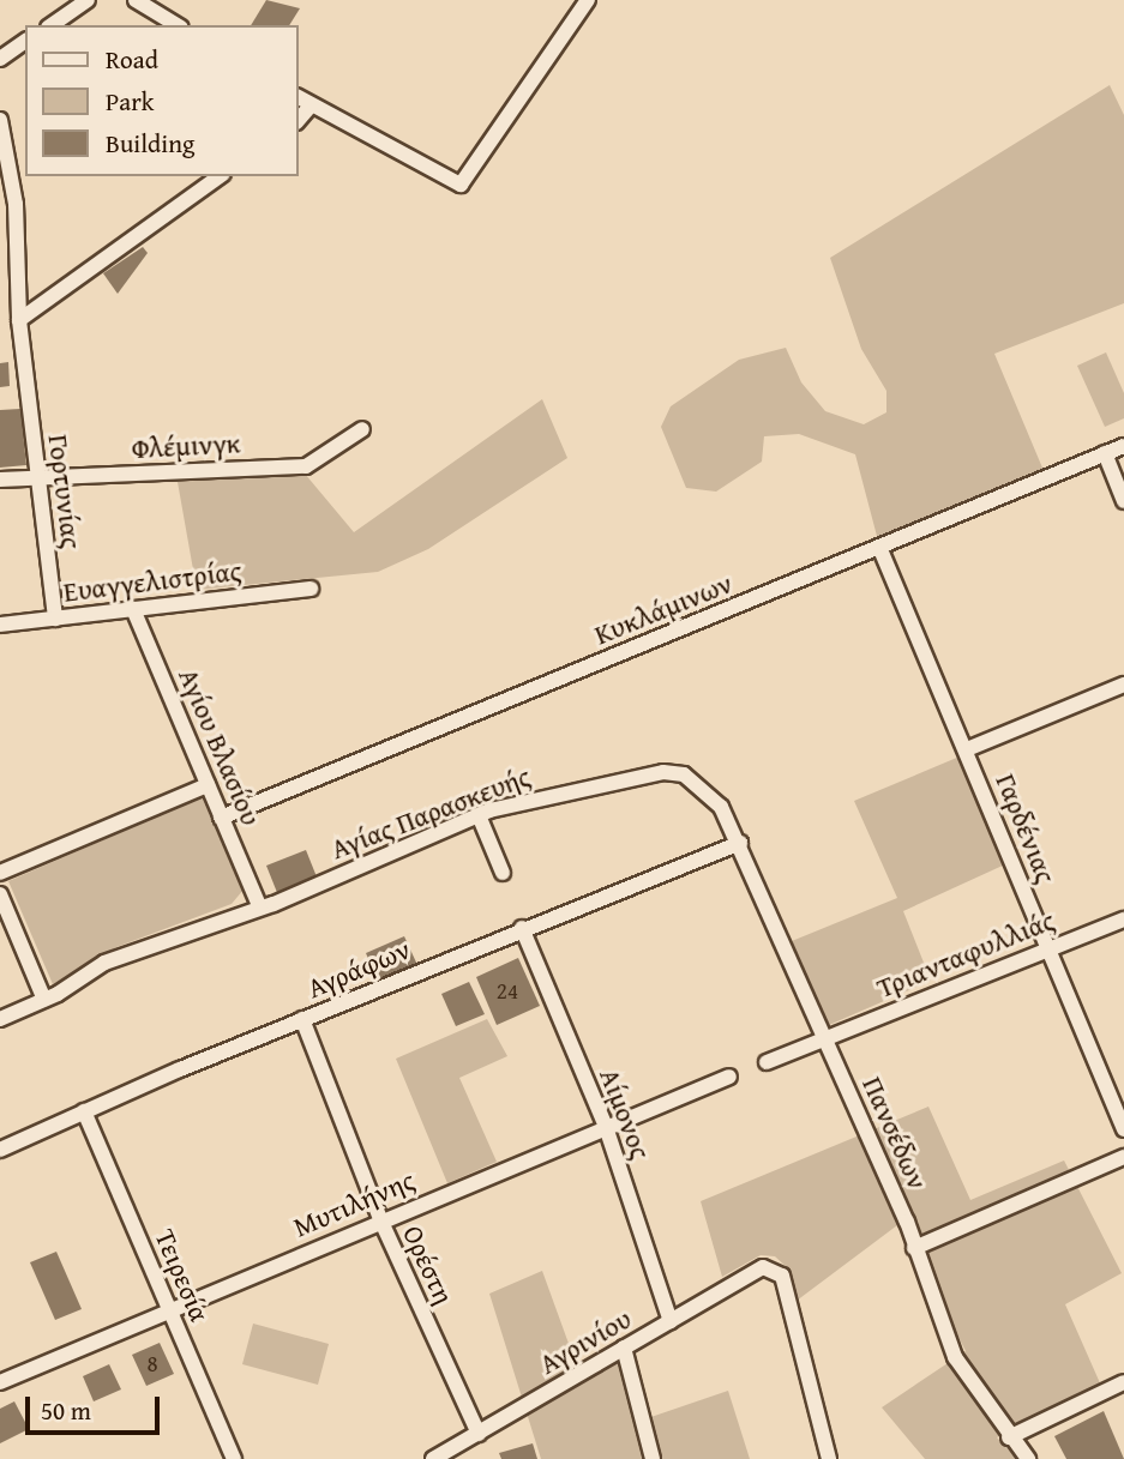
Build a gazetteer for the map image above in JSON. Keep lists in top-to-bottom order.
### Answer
{
  "streets": {
    "street": [
      "Φλέμινγκ",
      "Γορτυνίας",
      "Ευαγγελιστρίας",
      "Κυκλάμινων",
      "Αγίου Βλασίου",
      "Αγίας Παρασκευής",
      "Γαρδένιας",
      "Τριανταφυλλιάς",
      "Αγράφων",
      "Αίμονος",
      "Πανσέδων",
      "Μυτιλήνης",
      "Ορέστη",
      "Τειρεσία",
      "Αγρινίου"
    ]
  },
  "crossings": [
    ["Φλέμινγκ", "Γορτυνίας"],
    ["Γορτυνίας", "Ευαγγελιστρίας"],
    ["Ευαγγελιστρίας", "Αγίου Βλασίου"],
    ["Κυκλάμινων", "Αγίου Βλασίου"],
    ["Κυκλάμινων", "Γαρδένιας"],
    ["Αγίου Βλασίου", "Αγίας Παρασκευής"],
    ["Αγίας Παρασκευής", "Αγράφων"],
    ["Αγίας Παρασκευής", "Πανσέδων"],
    ["Γαρδένιας", "Τριανταφυλλιάς"],
    ["Τριανταφυλλιάς", "Πανσέδων"],
    ["Αγράφων", "Αίμονος"],
    ["Αγράφων", "Πανσέδων"],
    ["Αγράφων", "Ορέστη"],
    ["Αγράφων", "Τειρεσία"],
    ["Αίμονος", "Μυτιλήνης"],
    ["Αίμονος", "Αγρινίου"],
    ["Μυτιλήνης", "Ορέστη"],
    ["Μυτιλήνης", "Τειρεσία"],
    ["Ορέστη", "Αγρινίου"]
  ],
  "house_numbers": ["24", "8"],
  "legend": ["Road", "Park", "Building"],
  "scale_bar": "50 m"
}
